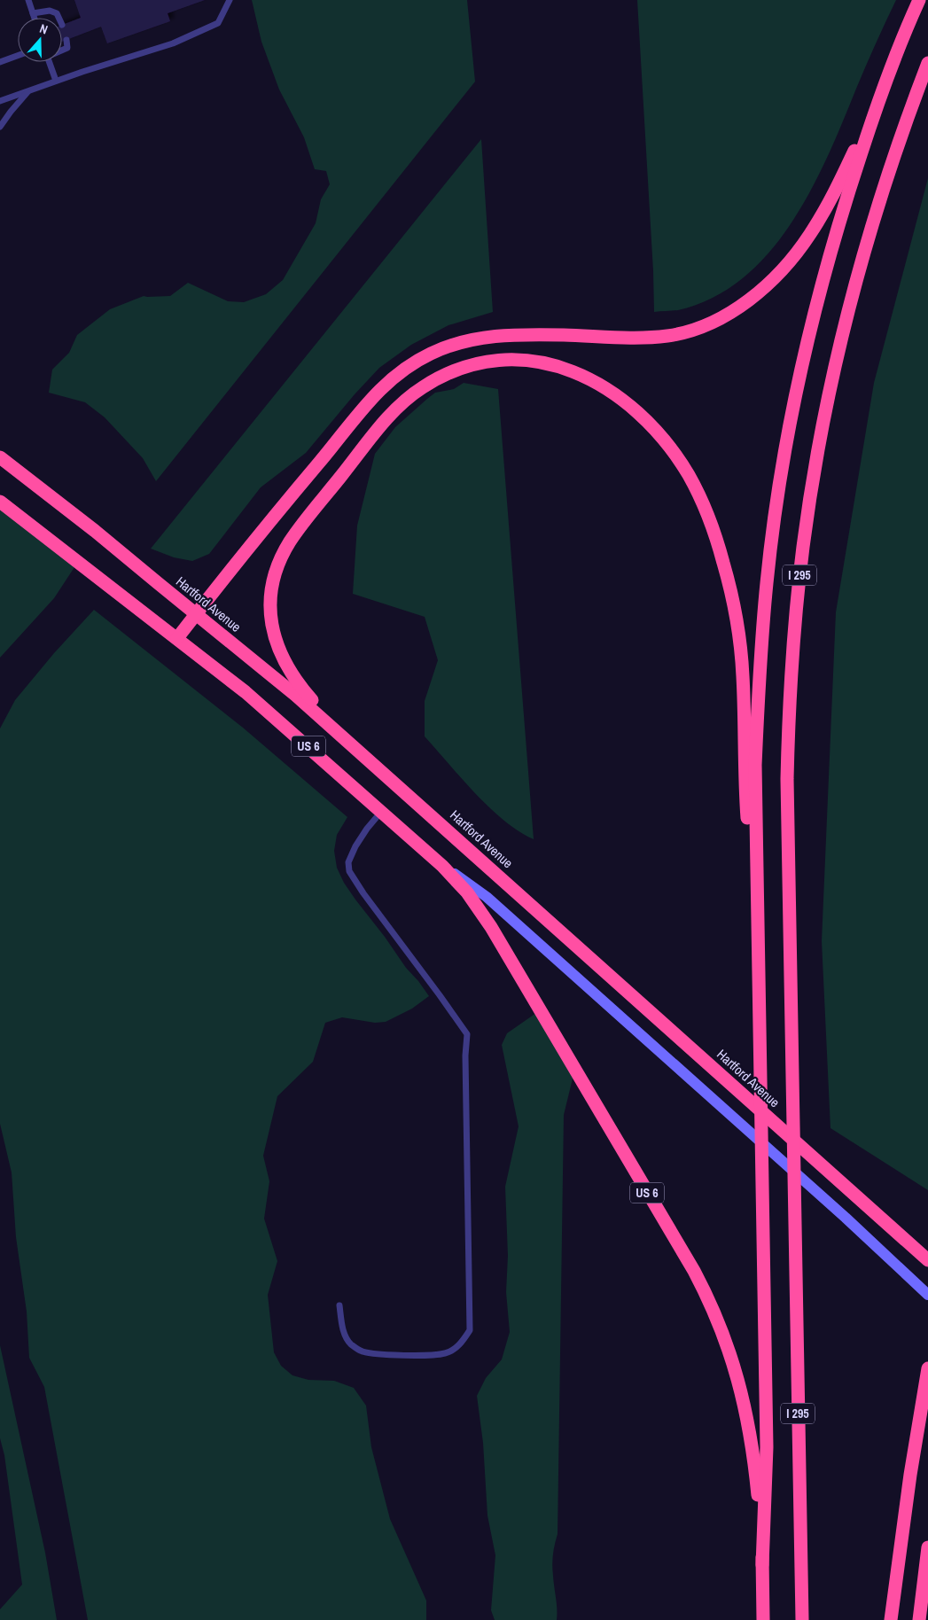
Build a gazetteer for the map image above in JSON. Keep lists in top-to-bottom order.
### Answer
{
  "streets": {
    "highway": ["I 295", "Hartford Avenue", "US 6"]
  },
  "north": "top"
}
